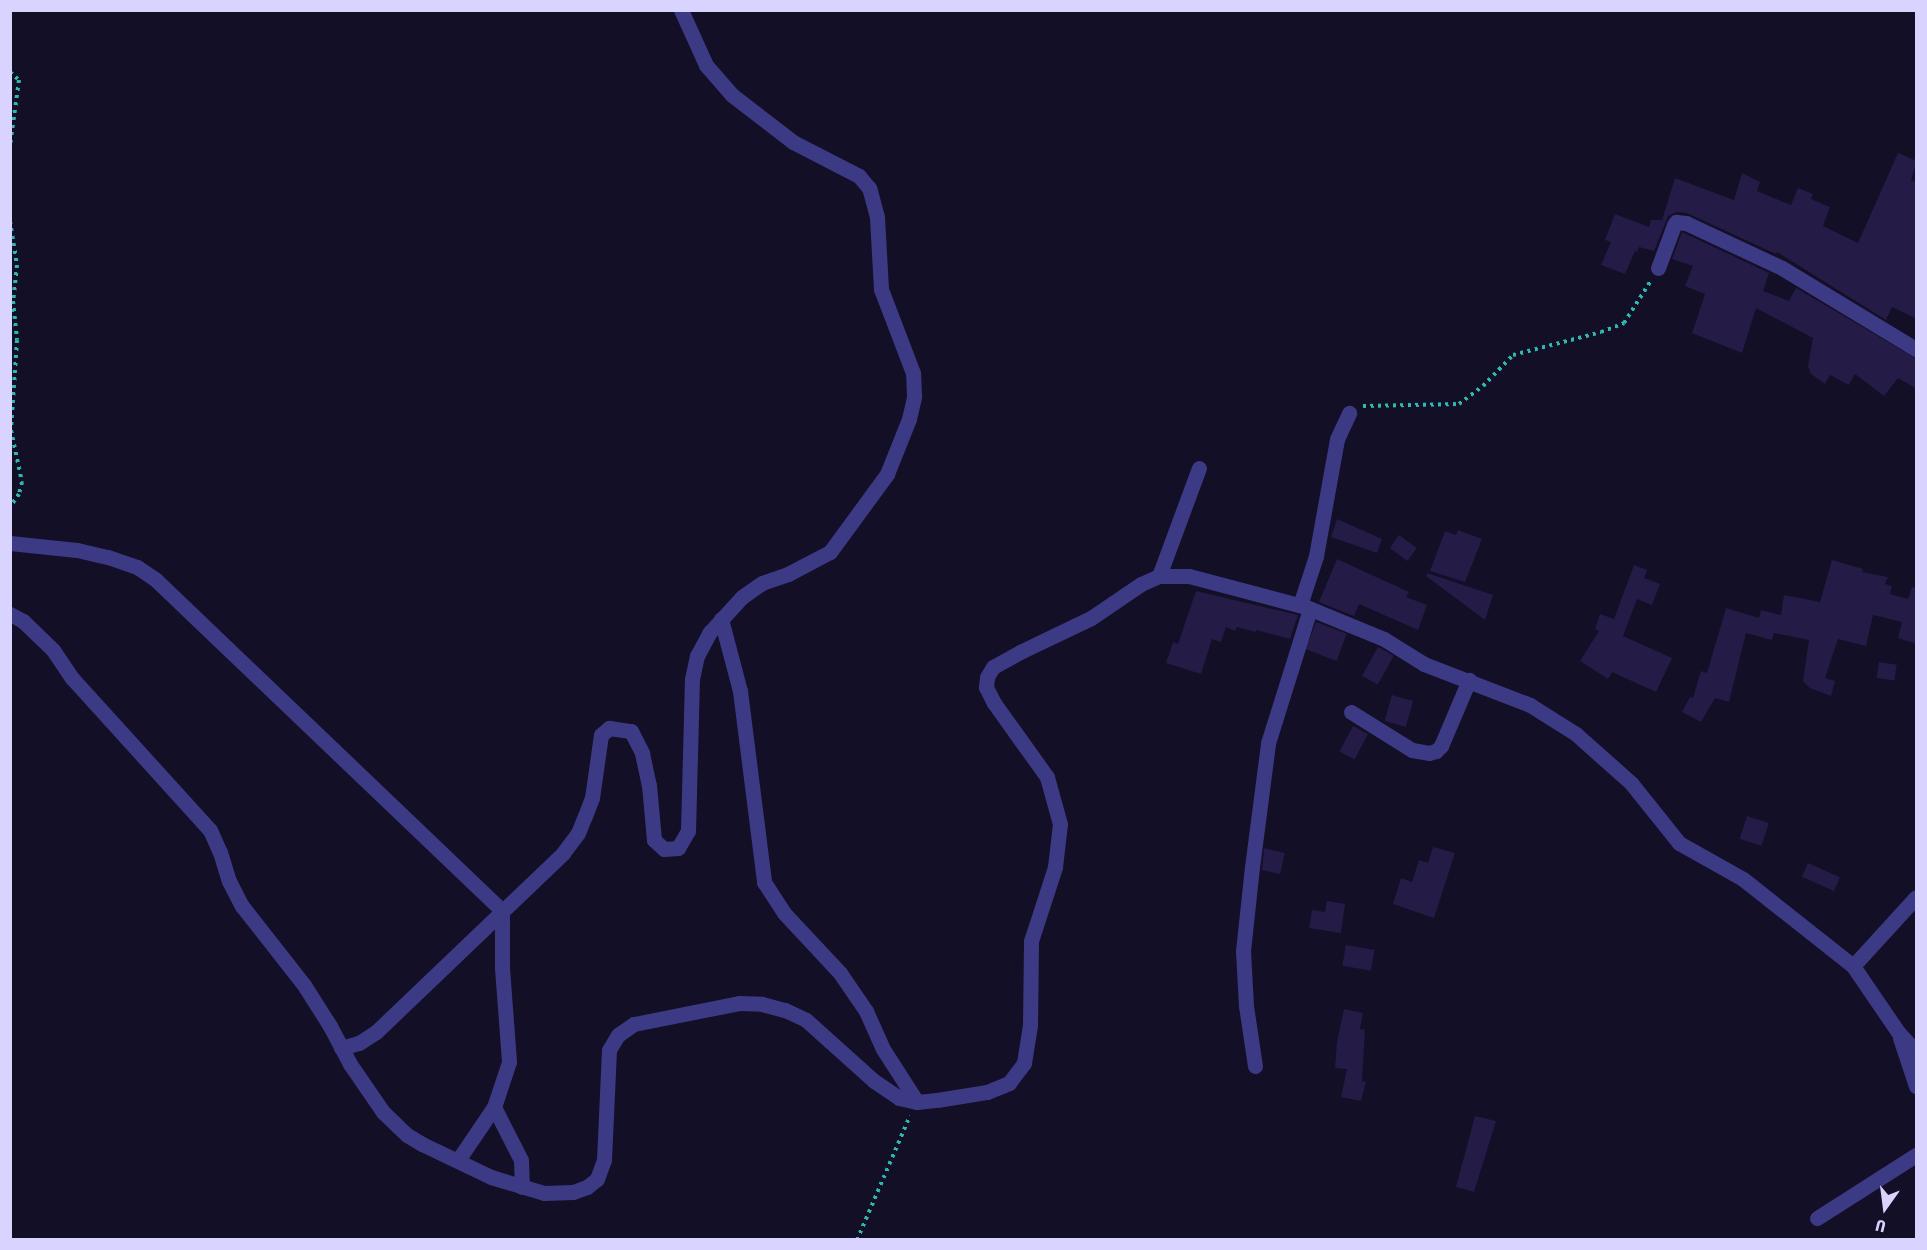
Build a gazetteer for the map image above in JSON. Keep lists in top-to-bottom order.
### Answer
{
  "north": "bottom"
}
